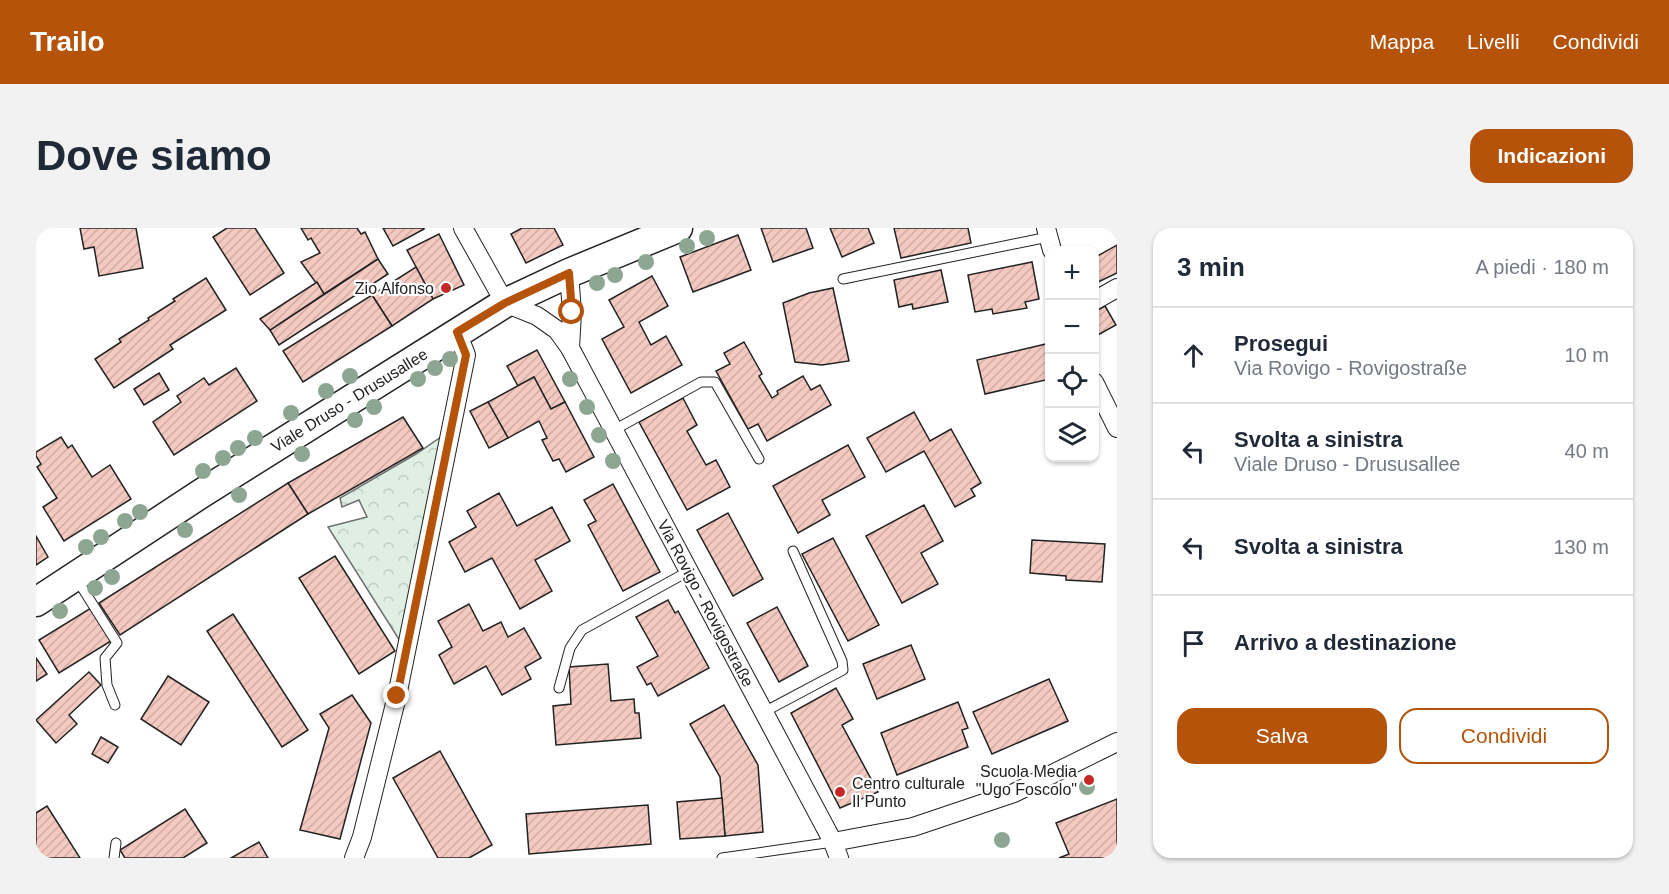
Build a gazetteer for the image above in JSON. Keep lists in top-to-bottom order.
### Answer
{
  "streets": {
    "main road": ["Viale Druso - Drususallee"],
    "street": ["Via Rovigo - Rovigostraße"]
  },
  "crossings": [
    ["Viale Druso - Drususallee", "Via Rovigo - Rovigostraße"]
  ],
  "places": ["Zio Alfonso", "Scuola Media \"Ugo Foscolo\"", "Centro culturale Il Punto"],
  "page": {
    "header": "Trailo",
    "nav": ["Mappa", "Livelli", "Condividi"],
    "buttons": [
      "Indicazioni",
      ["Salva", "Condividi"]
    ],
    "title": "Dove siamo",
    "heading": ["3 min", "A piedi · 180 m"],
    "map_buttons": ["+", "−"],
    "list": [
      ["Prosegui", "Via Rovigo - Rovigostraße", "10 m"],
      ["Svolta a sinistra", "Viale Druso - Drususallee", "40 m"],
      ["Svolta a sinistra", "130 m"],
      "Arrivo a destinazione"
    ]
  }
}
